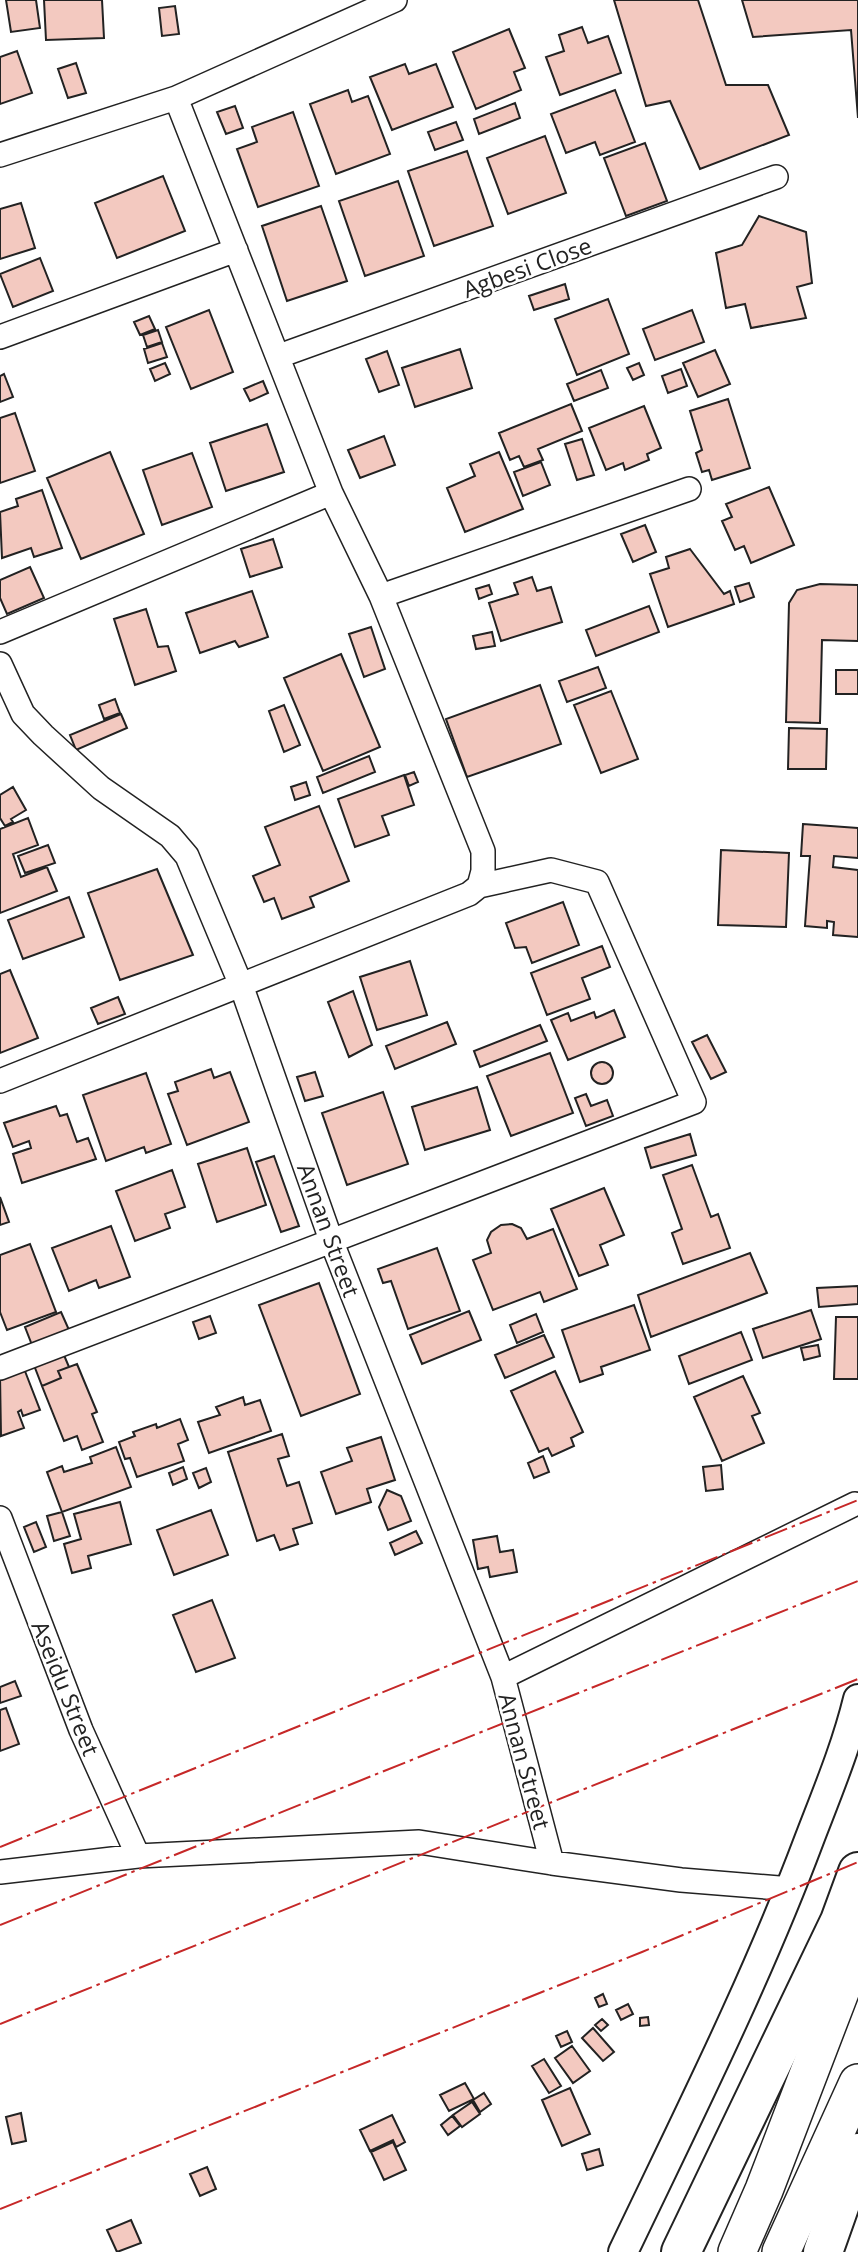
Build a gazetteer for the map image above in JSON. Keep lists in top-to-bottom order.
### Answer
{
  "streets": {
    "street": ["Agbesi Close", "Annan Street", "Aseidu Street"]
  }
}
